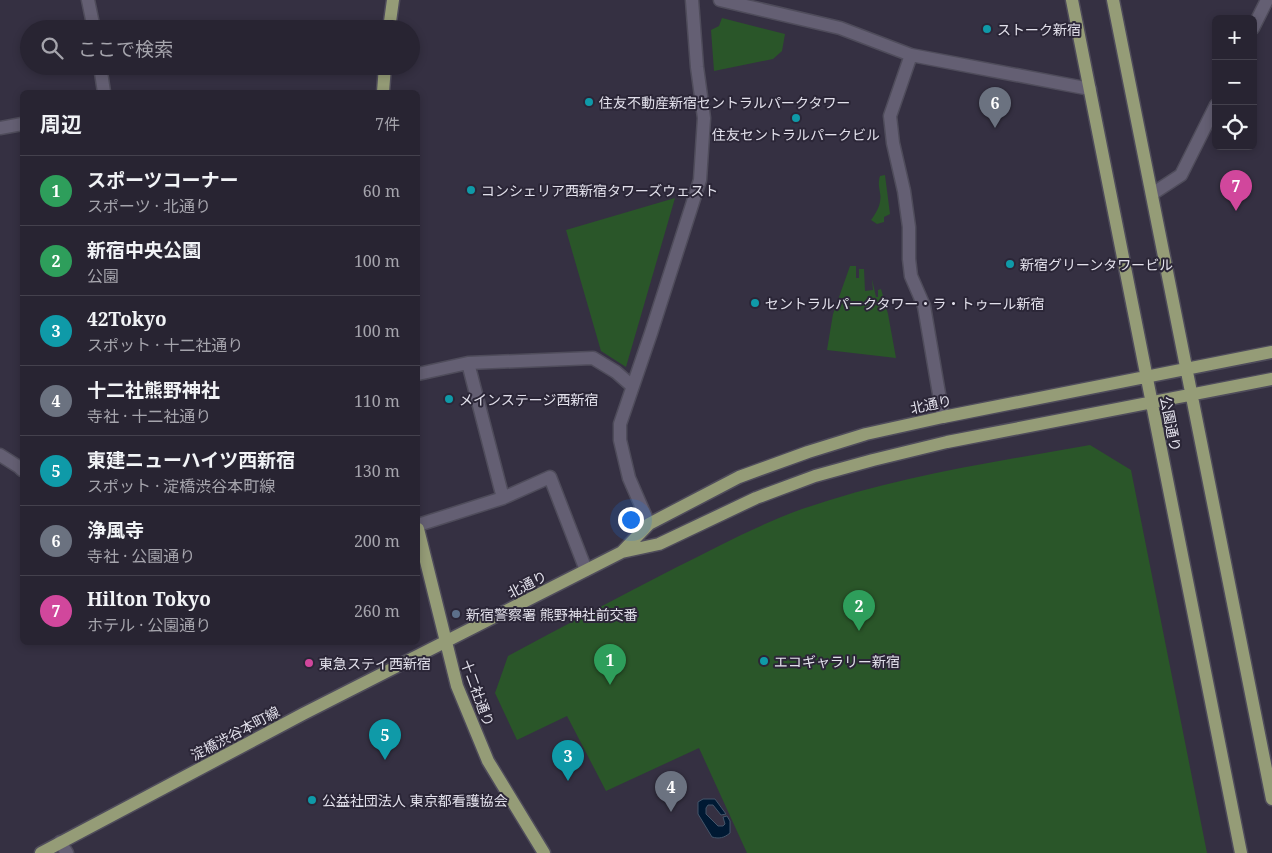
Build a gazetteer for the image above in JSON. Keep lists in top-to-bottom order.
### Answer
{
  "streets": {
    "main road": [
      "北通り",
      "公園通り",
      "十二社通り",
      "淀橋渋谷本町線"
    ]
  },
  "crossings": [
    ["北通り", "公園通り"],
    ["北通り", "十二社通り"],
    ["北通り", "淀橋渋谷本町線"],
    ["十二社通り", "淀橋渋谷本町線"]
  ],
  "places": [
    "ストーク新宿",
    "住友不動産新宿セントラルパークタワー",
    "住友セントラルパークビル",
    "コンシェリア西新宿タワーズウェスト",
    "新宿グリーンタワービル",
    "セントラルパークタワー・ラ・トゥール新宿",
    "メインステージ西新宿",
    "新宿警察署 熊野神社前交番",
    "エコギャラリー新宿",
    "東急ステイ西新宿",
    "公益社団法人 東京都看護協会"
  ],
  "page": {
    "map_buttons": ["+", "−"],
    "search": "ここで検索",
    "pins": [
      "6",
      "7",
      "2",
      "1",
      "5",
      "3",
      "4"
    ],
    "heading": ["周辺", "7件"],
    "list": [
      {
        "mark": "1",
        "name": "スポーツコーナー",
        "note": "スポーツ · 北通り",
        "value": "60 m"
      },
      {
        "mark": "2",
        "name": "新宿中央公園",
        "note": "公園",
        "value": "100 m"
      },
      {
        "mark": "3",
        "name": "42Tokyo",
        "note": "スポット · 十二社通り",
        "value": "100 m"
      },
      {
        "mark": "4",
        "name": "十二社熊野神社",
        "note": "寺社 · 十二社通り",
        "value": "110 m"
      },
      {
        "mark": "5",
        "name": "東建ニューハイツ西新宿",
        "note": "スポット · 淀橋渋谷本町線",
        "value": "130 m"
      },
      {
        "mark": "6",
        "name": "浄風寺",
        "note": "寺社 · 公園通り",
        "value": "200 m"
      },
      {
        "mark": "7",
        "name": "Hilton Tokyo",
        "note": "ホテル · 公園通り",
        "value": "260 m"
      }
    ]
  }
}
